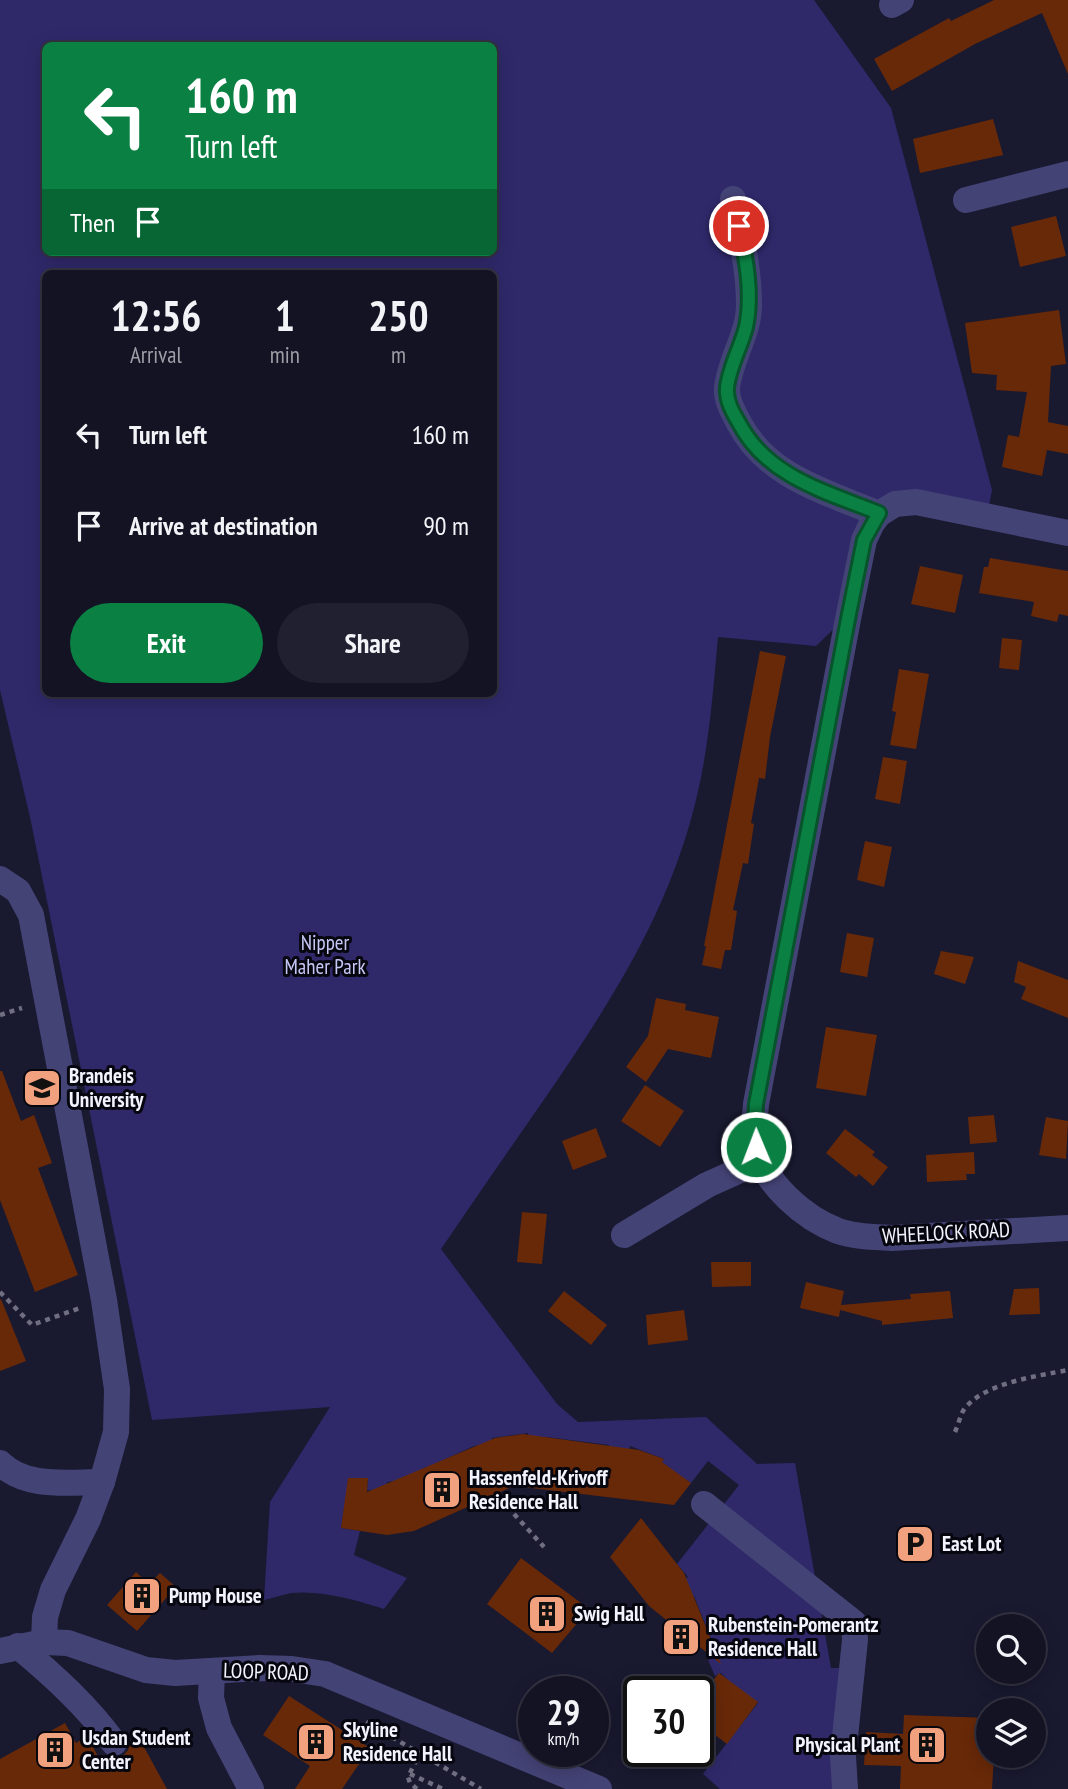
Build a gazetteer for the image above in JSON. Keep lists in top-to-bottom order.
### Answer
{
  "streets": {
    "street": ["WHEELOCK ROAD", "LOOP ROAD"]
  },
  "parks": ["Nipper Maher Park"],
  "places": {
    "school or university": ["Brandeis University"],
    "building": [
      "Hassenfeld-Krivoff Residence Hall",
      "Pump House",
      "Swig Hall",
      "Rubenstein-Pomerantz Residence Hall",
      "Skyline Residence Hall",
      "Physical Plant",
      "Usdan Student Center"
    ],
    "parking": ["East Lot"]
  },
  "page": {
    "turn": ["160 m", "Turn left"],
    "then": "Then",
    "eta": [
      "12:56",
      "Arrival",
      "1",
      "min",
      "250",
      "m"
    ],
    "list": [
      {
        "name": "Turn left",
        "value": "160 m"
      },
      {
        "name": "Arrive at destination",
        "value": "90 m"
      }
    ],
    "buttons": ["Exit", "Share"],
    "speed": "29 km/h",
    "limit": "30"
  }
}
